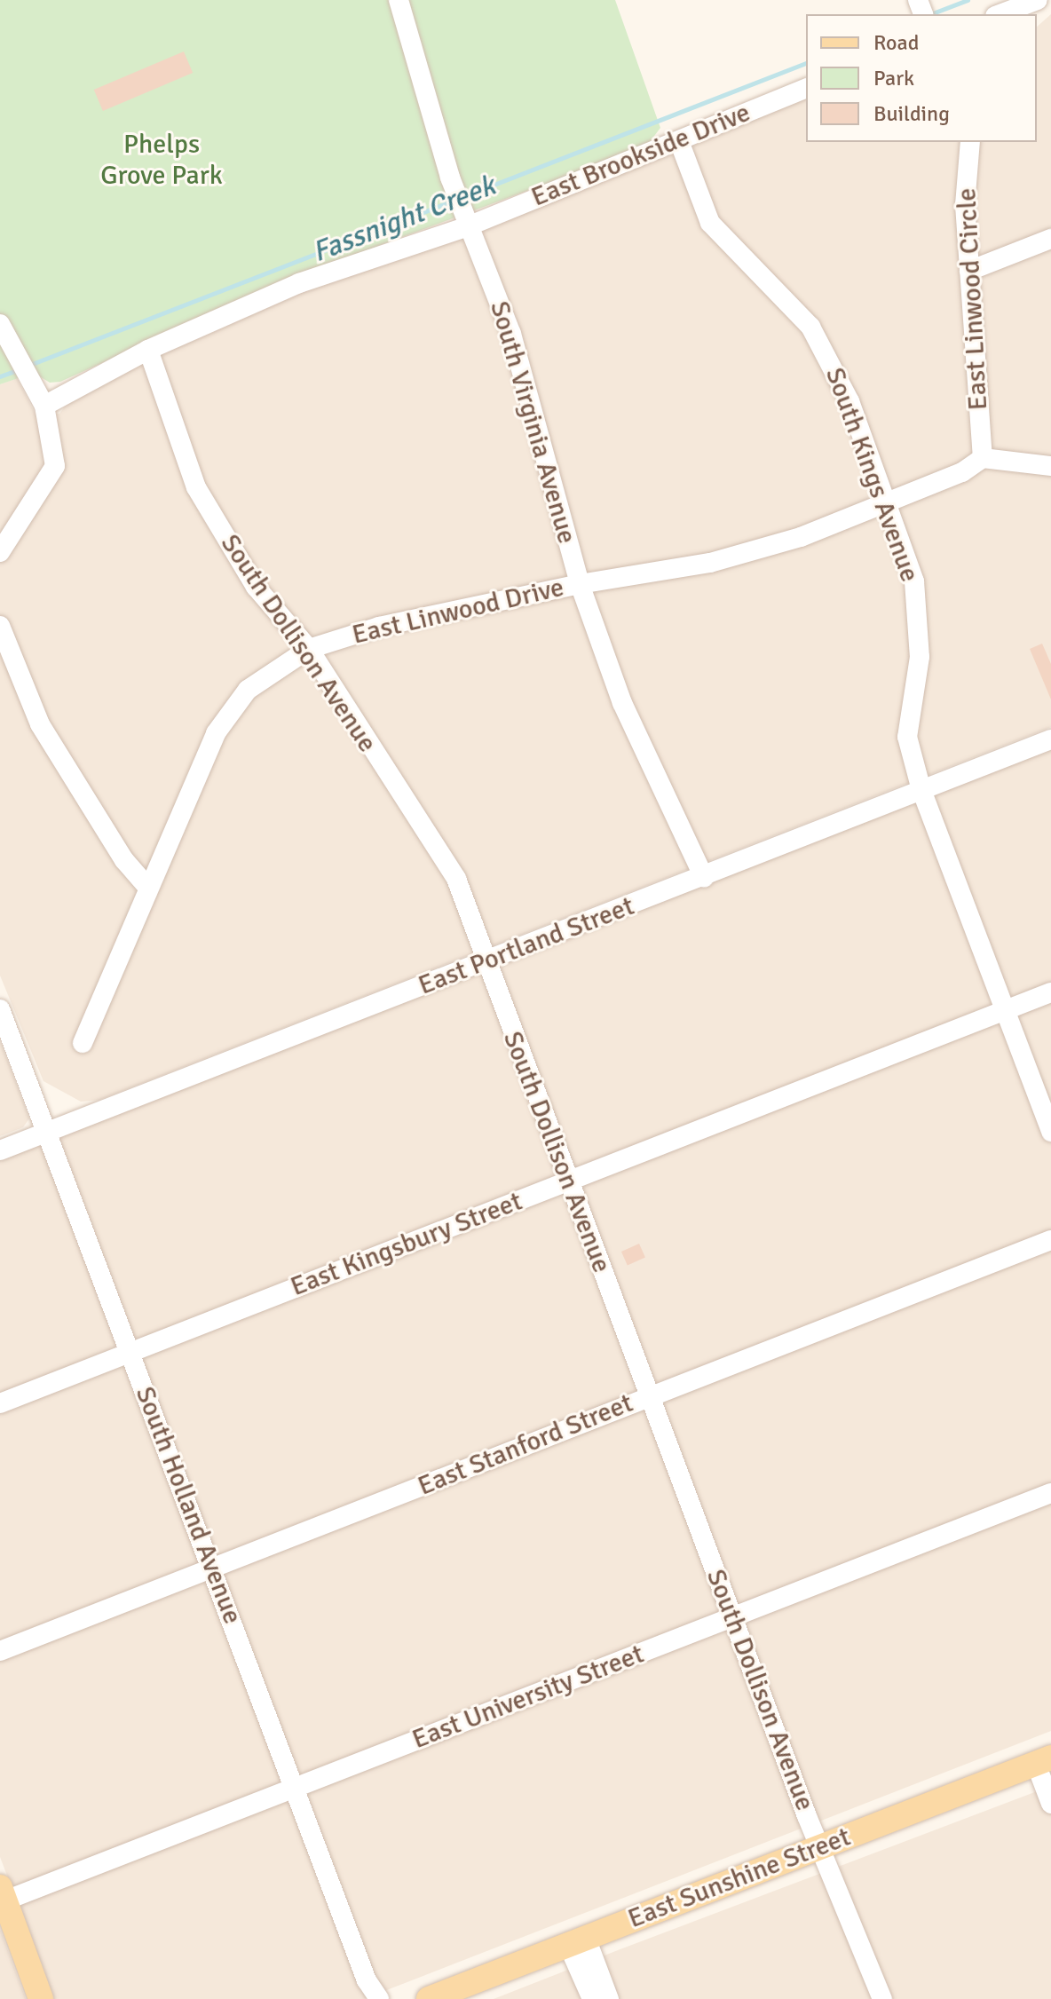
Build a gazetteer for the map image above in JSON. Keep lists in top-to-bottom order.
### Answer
{
  "streets": {
    "main road": ["East Sunshine Street"],
    "street": [
      "East Brookside Drive",
      "East Linwood Circle",
      "South Virginia Avenue",
      "South Kings Avenue",
      "East Linwood Drive",
      "South Dollison Avenue",
      "East Portland Street",
      "East Kingsbury Street",
      "East Stanford Street",
      "South Holland Avenue",
      "East University Street"
    ]
  },
  "crossings": [
    ["East Brookside Drive", "South Virginia Avenue"],
    ["East Brookside Drive", "South Kings Avenue"],
    ["East Brookside Drive", "South Dollison Avenue"],
    ["East Linwood Circle", "East Linwood Drive"],
    ["South Virginia Avenue", "East Linwood Drive"],
    ["South Virginia Avenue", "East Portland Street"],
    ["South Kings Avenue", "East Linwood Drive"],
    ["South Kings Avenue", "East Portland Street"],
    ["South Kings Avenue", "East Kingsbury Street"],
    ["East Linwood Drive", "South Dollison Avenue"],
    ["South Dollison Avenue", "East Portland Street"],
    ["South Dollison Avenue", "East Kingsbury Street"],
    ["South Dollison Avenue", "East Stanford Street"],
    ["South Dollison Avenue", "East University Street"],
    ["South Dollison Avenue", "East Sunshine Street"],
    ["East Portland Street", "South Holland Avenue"],
    ["East Kingsbury Street", "South Holland Avenue"],
    ["East Stanford Street", "South Holland Avenue"],
    ["South Holland Avenue", "East University Street"]
  ],
  "water": ["Fassnight Creek"],
  "parks": ["Phelps Grove Park"],
  "legend": ["Road", "Park", "Building"]
}
